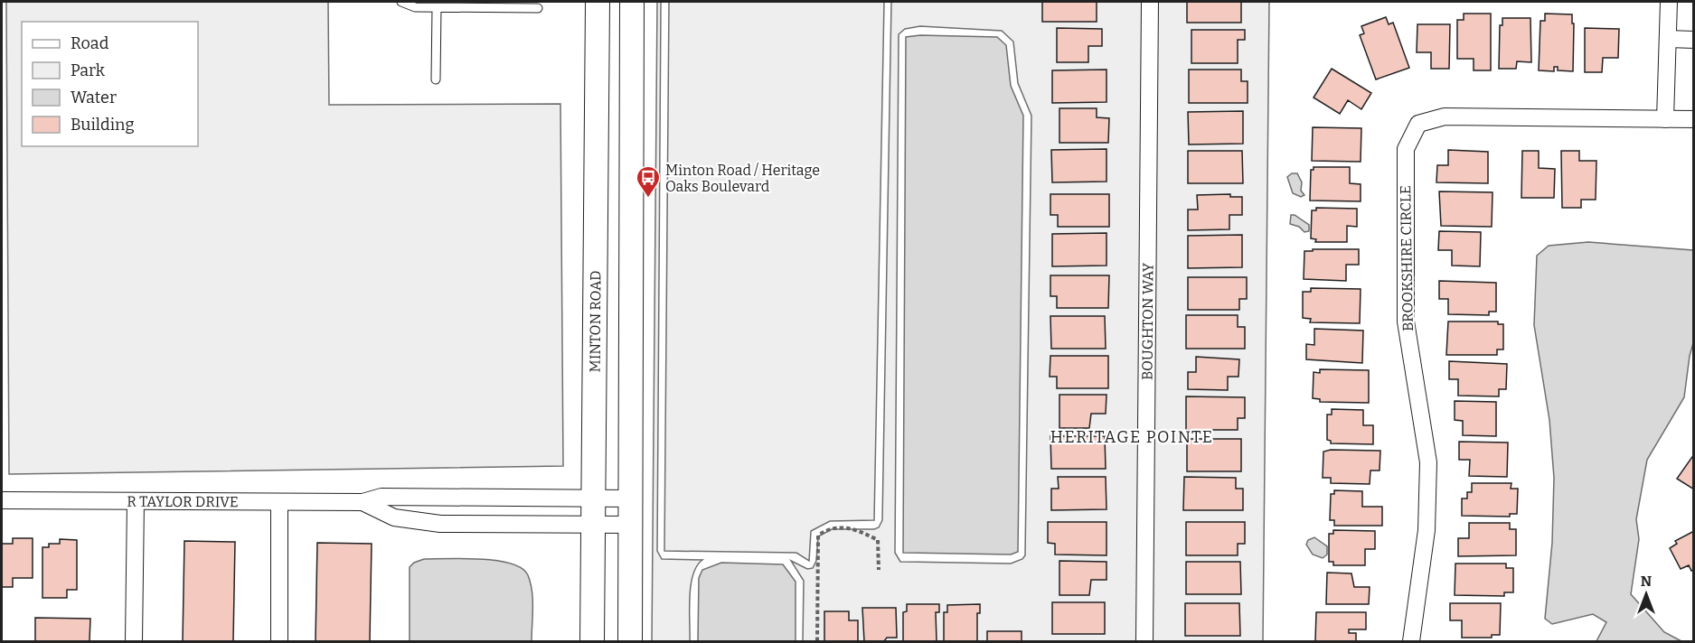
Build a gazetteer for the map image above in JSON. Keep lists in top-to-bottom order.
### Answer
{
  "streets": {
    "main road": ["MINTON ROAD"],
    "street": ["BROOKSHIRE CIRCLE", "BOUGHTON WAY", "R TAYLOR DRIVE"]
  },
  "crossings": [
    ["MINTON ROAD", "R TAYLOR DRIVE"]
  ],
  "districts": ["HERITAGE POINTE"],
  "places": {
    "bus stop": ["Minton Road / Heritage Oaks Boulevard"]
  },
  "legend": [
    "Road",
    "Park",
    "Water",
    "Building"
  ],
  "north": "top"
}
